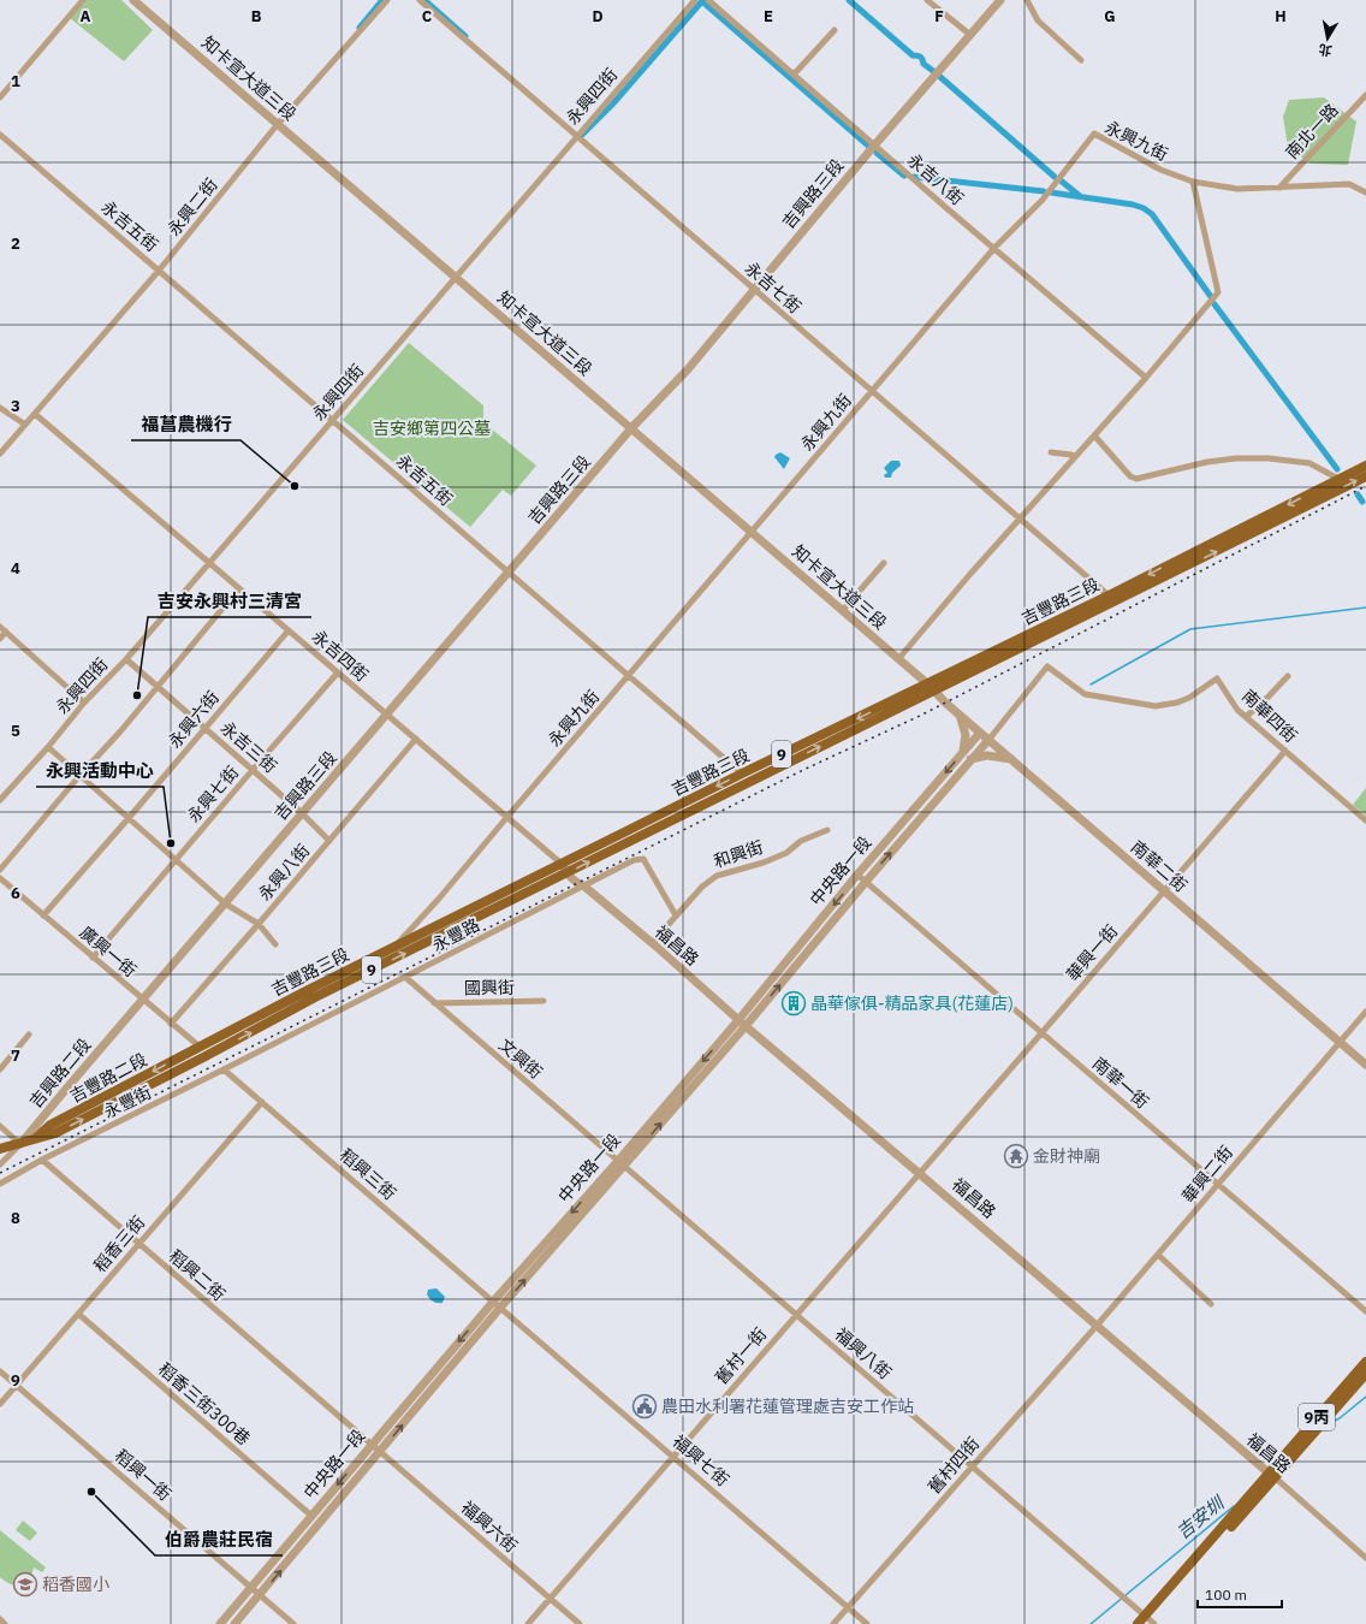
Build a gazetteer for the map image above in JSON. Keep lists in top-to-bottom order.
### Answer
{
  "streets": {
    "main road": [
      "吉豐路三段",
      "9",
      "吉豐路二段",
      "9丙"
    ],
    "street": [
      "知卡宣大道三段",
      "永興四街",
      "南北一路",
      "永興九街",
      "永吉八街",
      "吉興路三段",
      "永興二街",
      "永吉五街",
      "永吉七街",
      "永吉四街",
      "南華四街",
      "永興六街",
      "永吉三街",
      "永興七街",
      "和興街",
      "南華二街",
      "中央路一段",
      "永興八街",
      "永豐路",
      "福昌路",
      "廣興一街",
      "華興一街",
      "國興街",
      "文興街",
      "吉興路二段",
      "南華一街",
      "永豐街",
      "稻興三街",
      "華興二街",
      "稻香三街",
      "稻興二街",
      "福興八街",
      "舊村一街",
      "稻香三街300巷",
      "福興七街",
      "舊村四街",
      "稻興一街",
      "福興六街"
    ]
  },
  "crossings": [
    ["知卡宣大道三段", "永興四街"],
    ["知卡宣大道三段", "永興九街"],
    ["知卡宣大道三段", "吉興路三段"],
    ["知卡宣大道三段", "永興二街"],
    ["知卡宣大道三段", "吉豐路三段"],
    ["知卡宣大道三段", "南華二街"],
    ["永興四街", "永吉五街"],
    ["永興四街", "永吉七街"],
    ["永興四街", "永吉四街"],
    ["永興四街", "永吉三街"],
    ["南北一路", "永興九街"],
    ["永興九街", "永吉八街"],
    ["永興九街", "永吉五街"],
    ["永興九街", "永吉七街"],
    ["永興九街", "吉豐路三段"],
    ["永興九街", "永吉四街"],
    ["永吉八街", "吉興路三段"],
    ["吉興路三段", "永吉五街"],
    ["吉興路三段", "永吉七街"],
    ["吉興路三段", "永吉四街"],
    ["吉興路三段", "永吉三街"],
    ["吉興路三段", "廣興一街"],
    ["吉興路三段", "吉興路二段"],
    ["永興二街", "永吉五街"],
    ["永興二街", "永吉四街"],
    ["永吉五街", "吉豐路三段"],
    ["永吉七街", "吉豐路三段"],
    ["吉豐路三段", "永吉四街"],
    ["吉豐路三段", "南華二街"],
    ["吉豐路三段", "福昌路"],
    ["吉豐路三段", "廣興一街"],
    ["吉豐路三段", "吉豐路二段"],
    ["永吉四街", "永興六街"],
    ["永吉四街", "永興七街"],
    ["永吉四街", "永興八街"],
    ["永吉四街", "福昌路"],
    ["南華四街", "南華二街"],
    ["南華四街", "中央路一段"],
    ["南華四街", "華興一街"],
    ["永興六街", "永吉三街"],
    ["永興六街", "廣興一街"],
    ["永吉三街", "永興七街"],
    ["永吉三街", "永興八街"],
    ["永興七街", "廣興一街"],
    ["和興街", "永豐路"],
    ["和興街", "福昌路"],
    ["南華二街", "中央路一段"],
    ["南華二街", "華興一街"],
    ["南華二街", "華興二街"],
    ["中央路一段", "福昌路"],
    ["中央路一段", "文興街"],
    ["中央路一段", "南華一街"],
    ["中央路一段", "稻興三街"],
    ["中央路一段", "稻興二街"],
    ["中央路一段", "福興八街"],
    ["中央路一段", "稻香三街300巷"],
    ["中央路一段", "福興七街"],
    ["中央路一段", "稻興一街"],
    ["中央路一段", "福興六街"],
    ["永興八街", "廣興一街"],
    ["永豐路", "福昌路"],
    ["永豐路", "文興街"],
    ["永豐路", "永豐街"],
    ["永豐路", "稻興三街"],
    ["福昌路", "華興一街"],
    ["福昌路", "華興二街"],
    ["福昌路", "舊村一街"],
    ["福昌路", "9丙"],
    ["福昌路", "舊村四街"],
    ["廣興一街", "吉興路二段"],
    ["廣興一街", "吉豐路二段"],
    ["華興一街", "南華一街"],
    ["華興一街", "舊村一街"],
    ["國興街", "文興街"],
    ["文興街", "福興八街"],
    ["吉興路二段", "吉豐路二段"],
    ["南華一街", "華興二街"],
    ["永豐街", "稻興三街"],
    ["永豐街", "稻興二街"],
    ["稻興三街", "稻香三街"],
    ["稻興三街", "福興七街"],
    ["華興二街", "舊村四街"],
    ["稻香三街", "稻興二街"],
    ["稻香三街", "稻香三街300巷"],
    ["稻香三街", "稻興一街"],
    ["稻興二街", "福興六街"],
    ["福興八街", "舊村一街"],
    ["福興八街", "9丙"],
    ["福興八街", "舊村四街"],
    ["舊村一街", "福興七街"],
    ["舊村一街", "福興六街"],
    ["福興七街", "舊村四街"]
  ],
  "water": ["吉安圳"],
  "parks": ["吉安鄉第四公墓"],
  "places": {
    "other": [
      "福菖農機行",
      "吉安永興村三清宮",
      "永興活動中心",
      "伯爵農莊民宿"
    ],
    "building": ["晶華傢俱-精品家具(花蓮店)"],
    "temple": ["金財神廟"],
    "public building": ["農田水利署花蓮管理處吉安工作站"],
    "school or university": ["稻香國小"]
  },
  "scale_bar": "100 m",
  "north": "bottom",
  "grid": {
    "columns": [
      "A",
      "B",
      "C",
      "D",
      "E",
      "F",
      "G",
      "H"
    ],
    "rows": [
      "1",
      "2",
      "3",
      "4",
      "5",
      "6",
      "7",
      "8",
      "9"
    ]
  }
}
